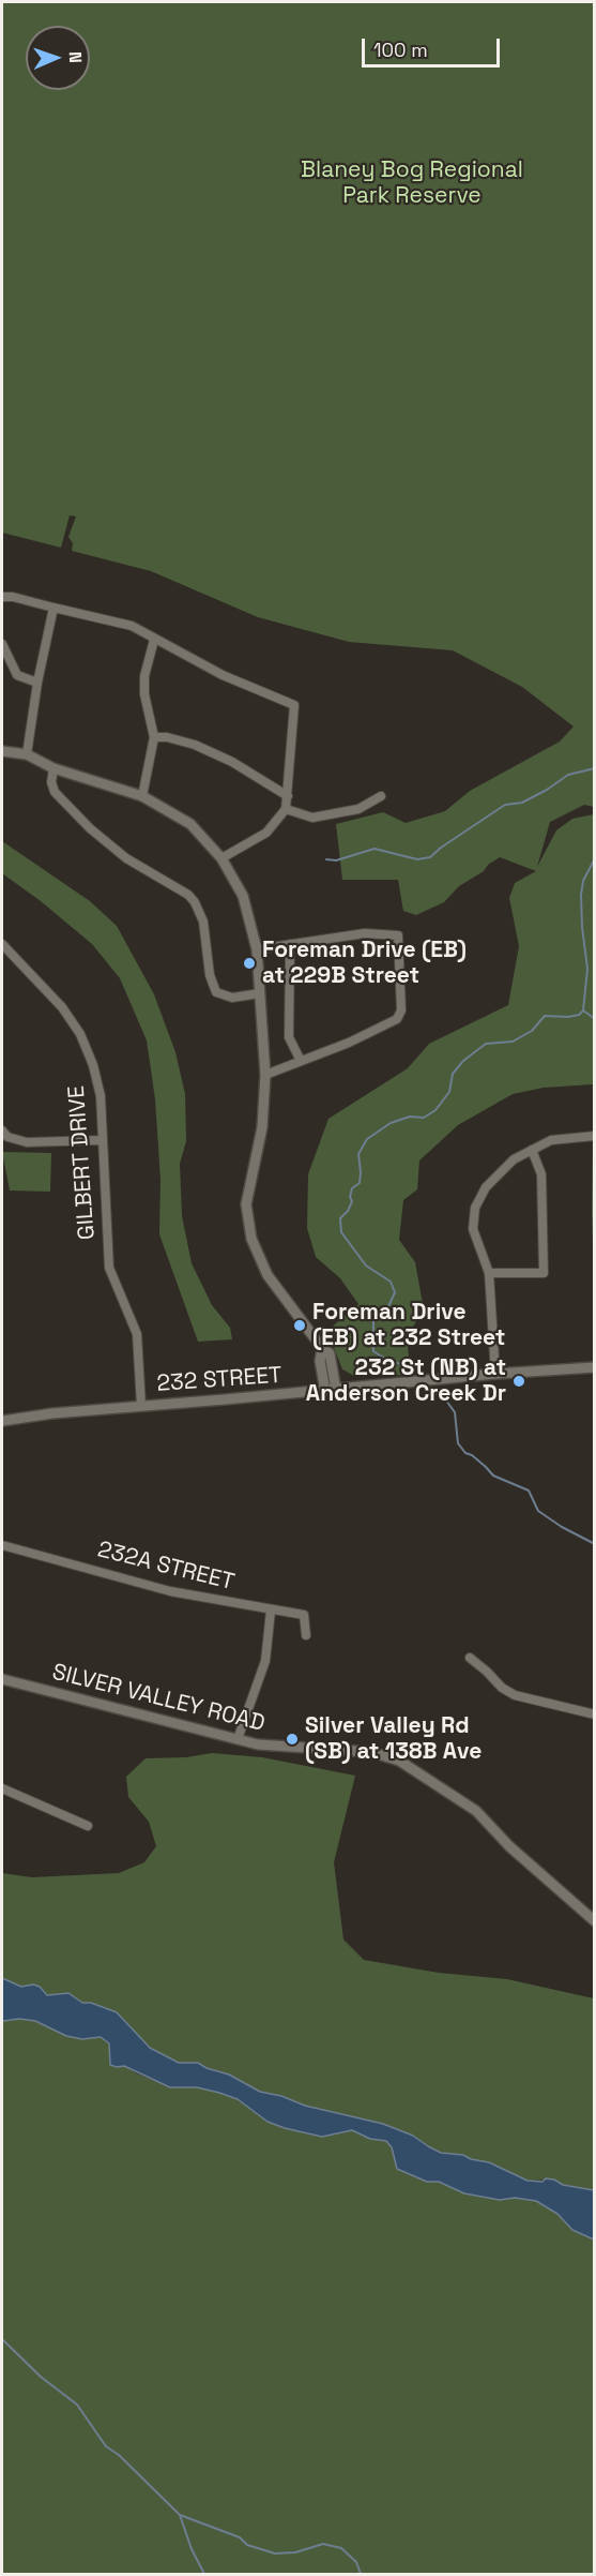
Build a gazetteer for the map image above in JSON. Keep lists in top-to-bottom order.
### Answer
{
  "streets": {
    "street": [
      "GILBERT DRIVE",
      "232 STREET",
      "232A STREET",
      "SILVER VALLEY ROAD"
    ]
  },
  "crossings": [
    ["GILBERT DRIVE", "232 STREET"]
  ],
  "parks": ["Blaney Bog Regional Park Reserve"],
  "places": [
    "Foreman Drive (EB) at 229B Street",
    "Foreman Drive (EB) at 232 Street",
    "232 St (NB) at Anderson Creek Dr",
    "Silver Valley Rd (SB) at 138B Ave"
  ],
  "scale_bar": "100 m",
  "north": "right"
}
